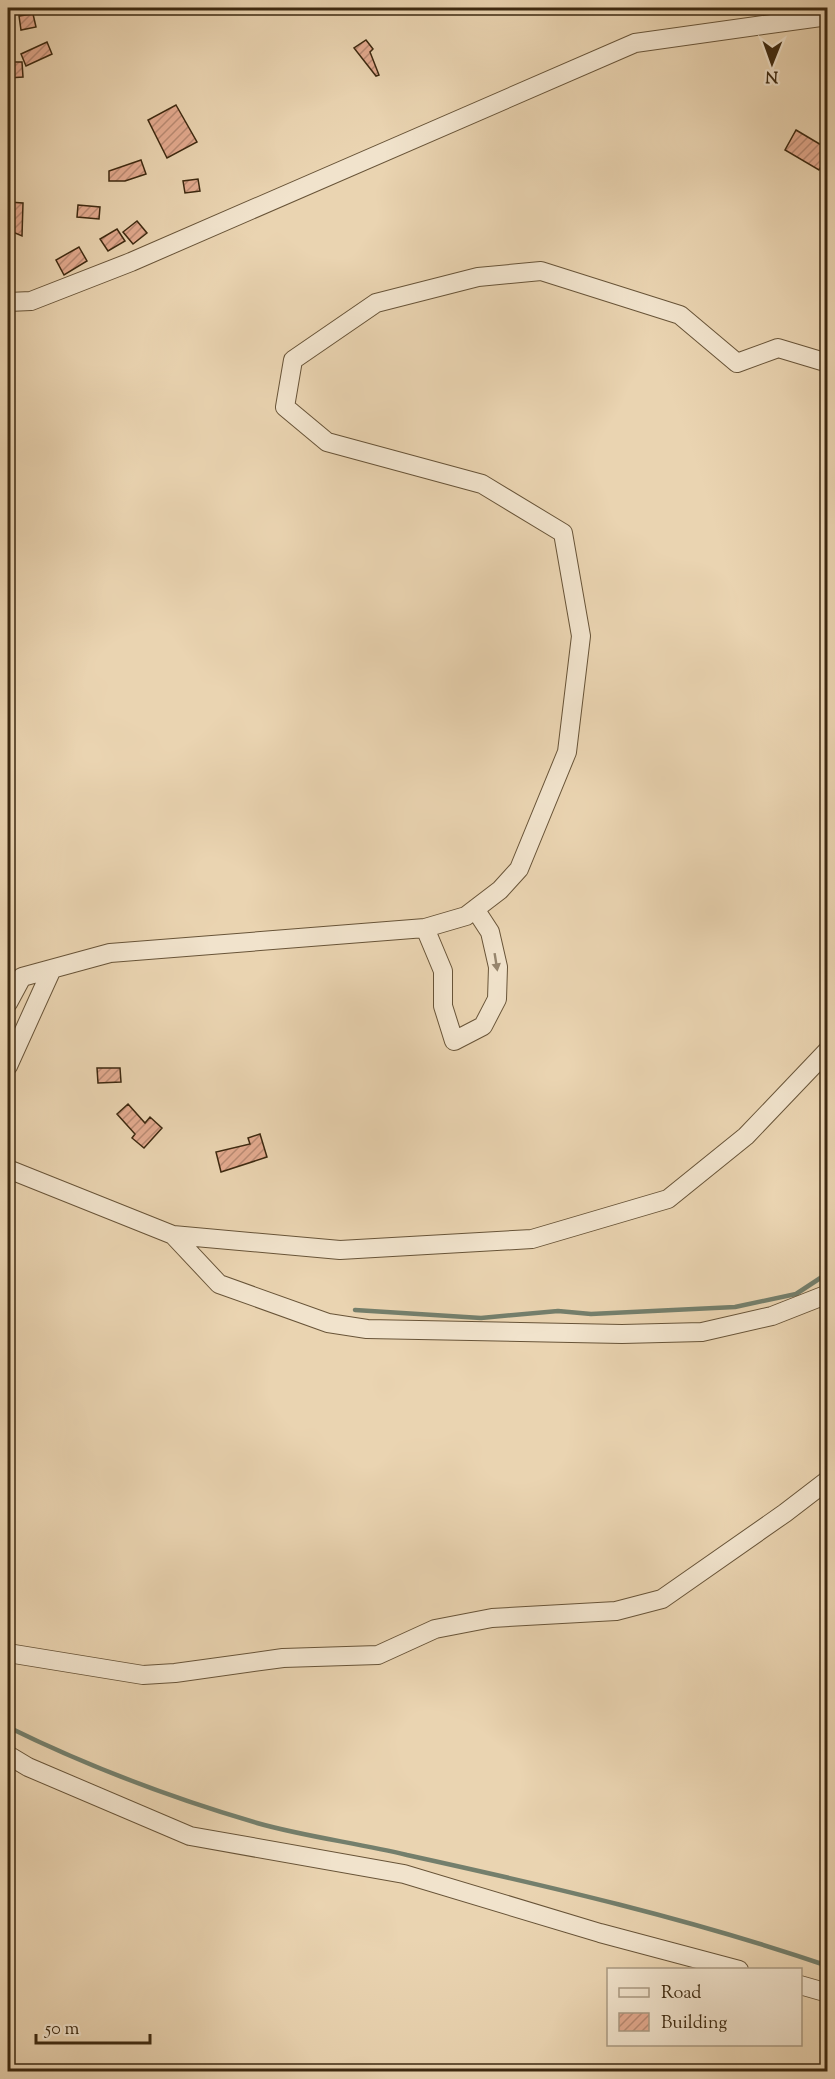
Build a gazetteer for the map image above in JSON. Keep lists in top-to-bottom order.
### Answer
{
  "legend": ["Road", "Building"],
  "scale_bar": "50 m",
  "north": "bottom"
}
